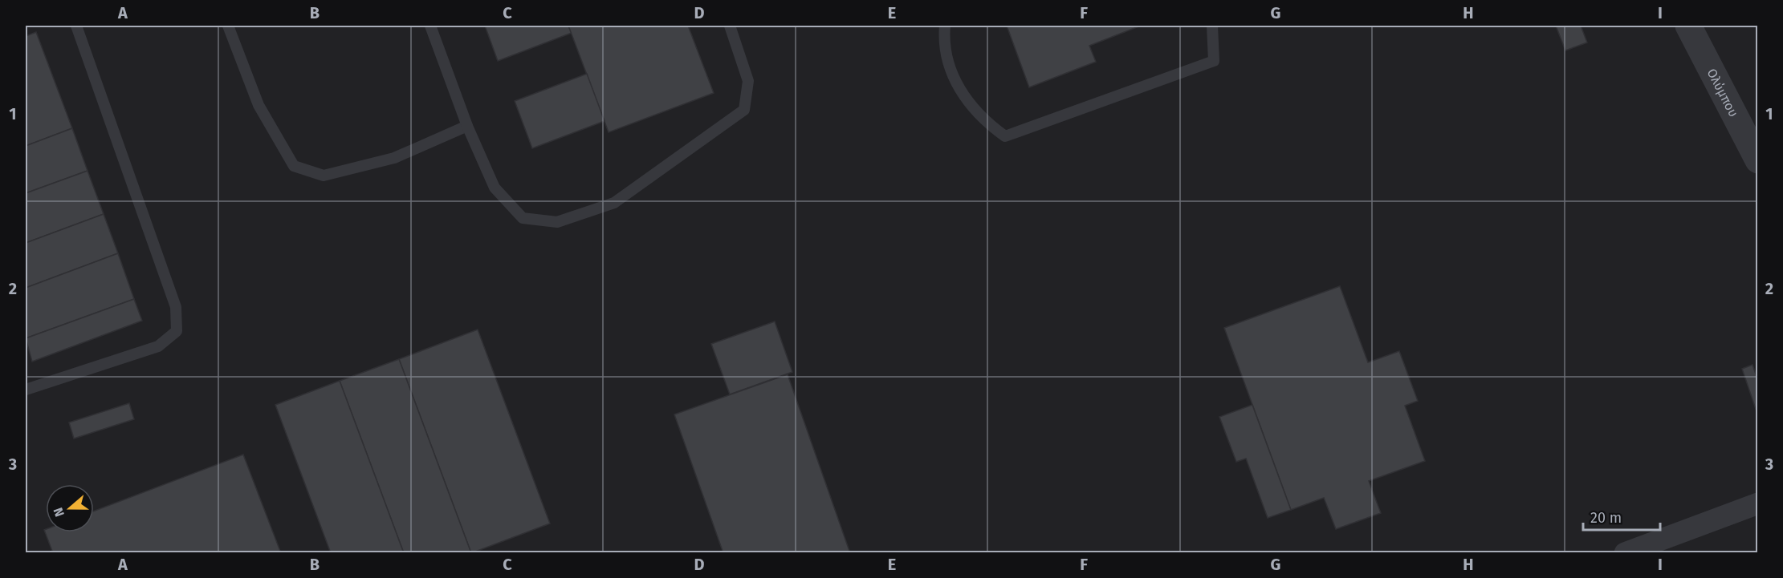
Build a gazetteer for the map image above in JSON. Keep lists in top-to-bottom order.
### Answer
{
  "streets": {
    "street": ["Ολύμπου"]
  },
  "scale_bar": "20 m",
  "north": "left",
  "grid": {
    "columns": [
      "A",
      "B",
      "C",
      "D",
      "E",
      "F",
      "G",
      "H",
      "I"
    ],
    "rows": ["1", "2", "3"]
  }
}
